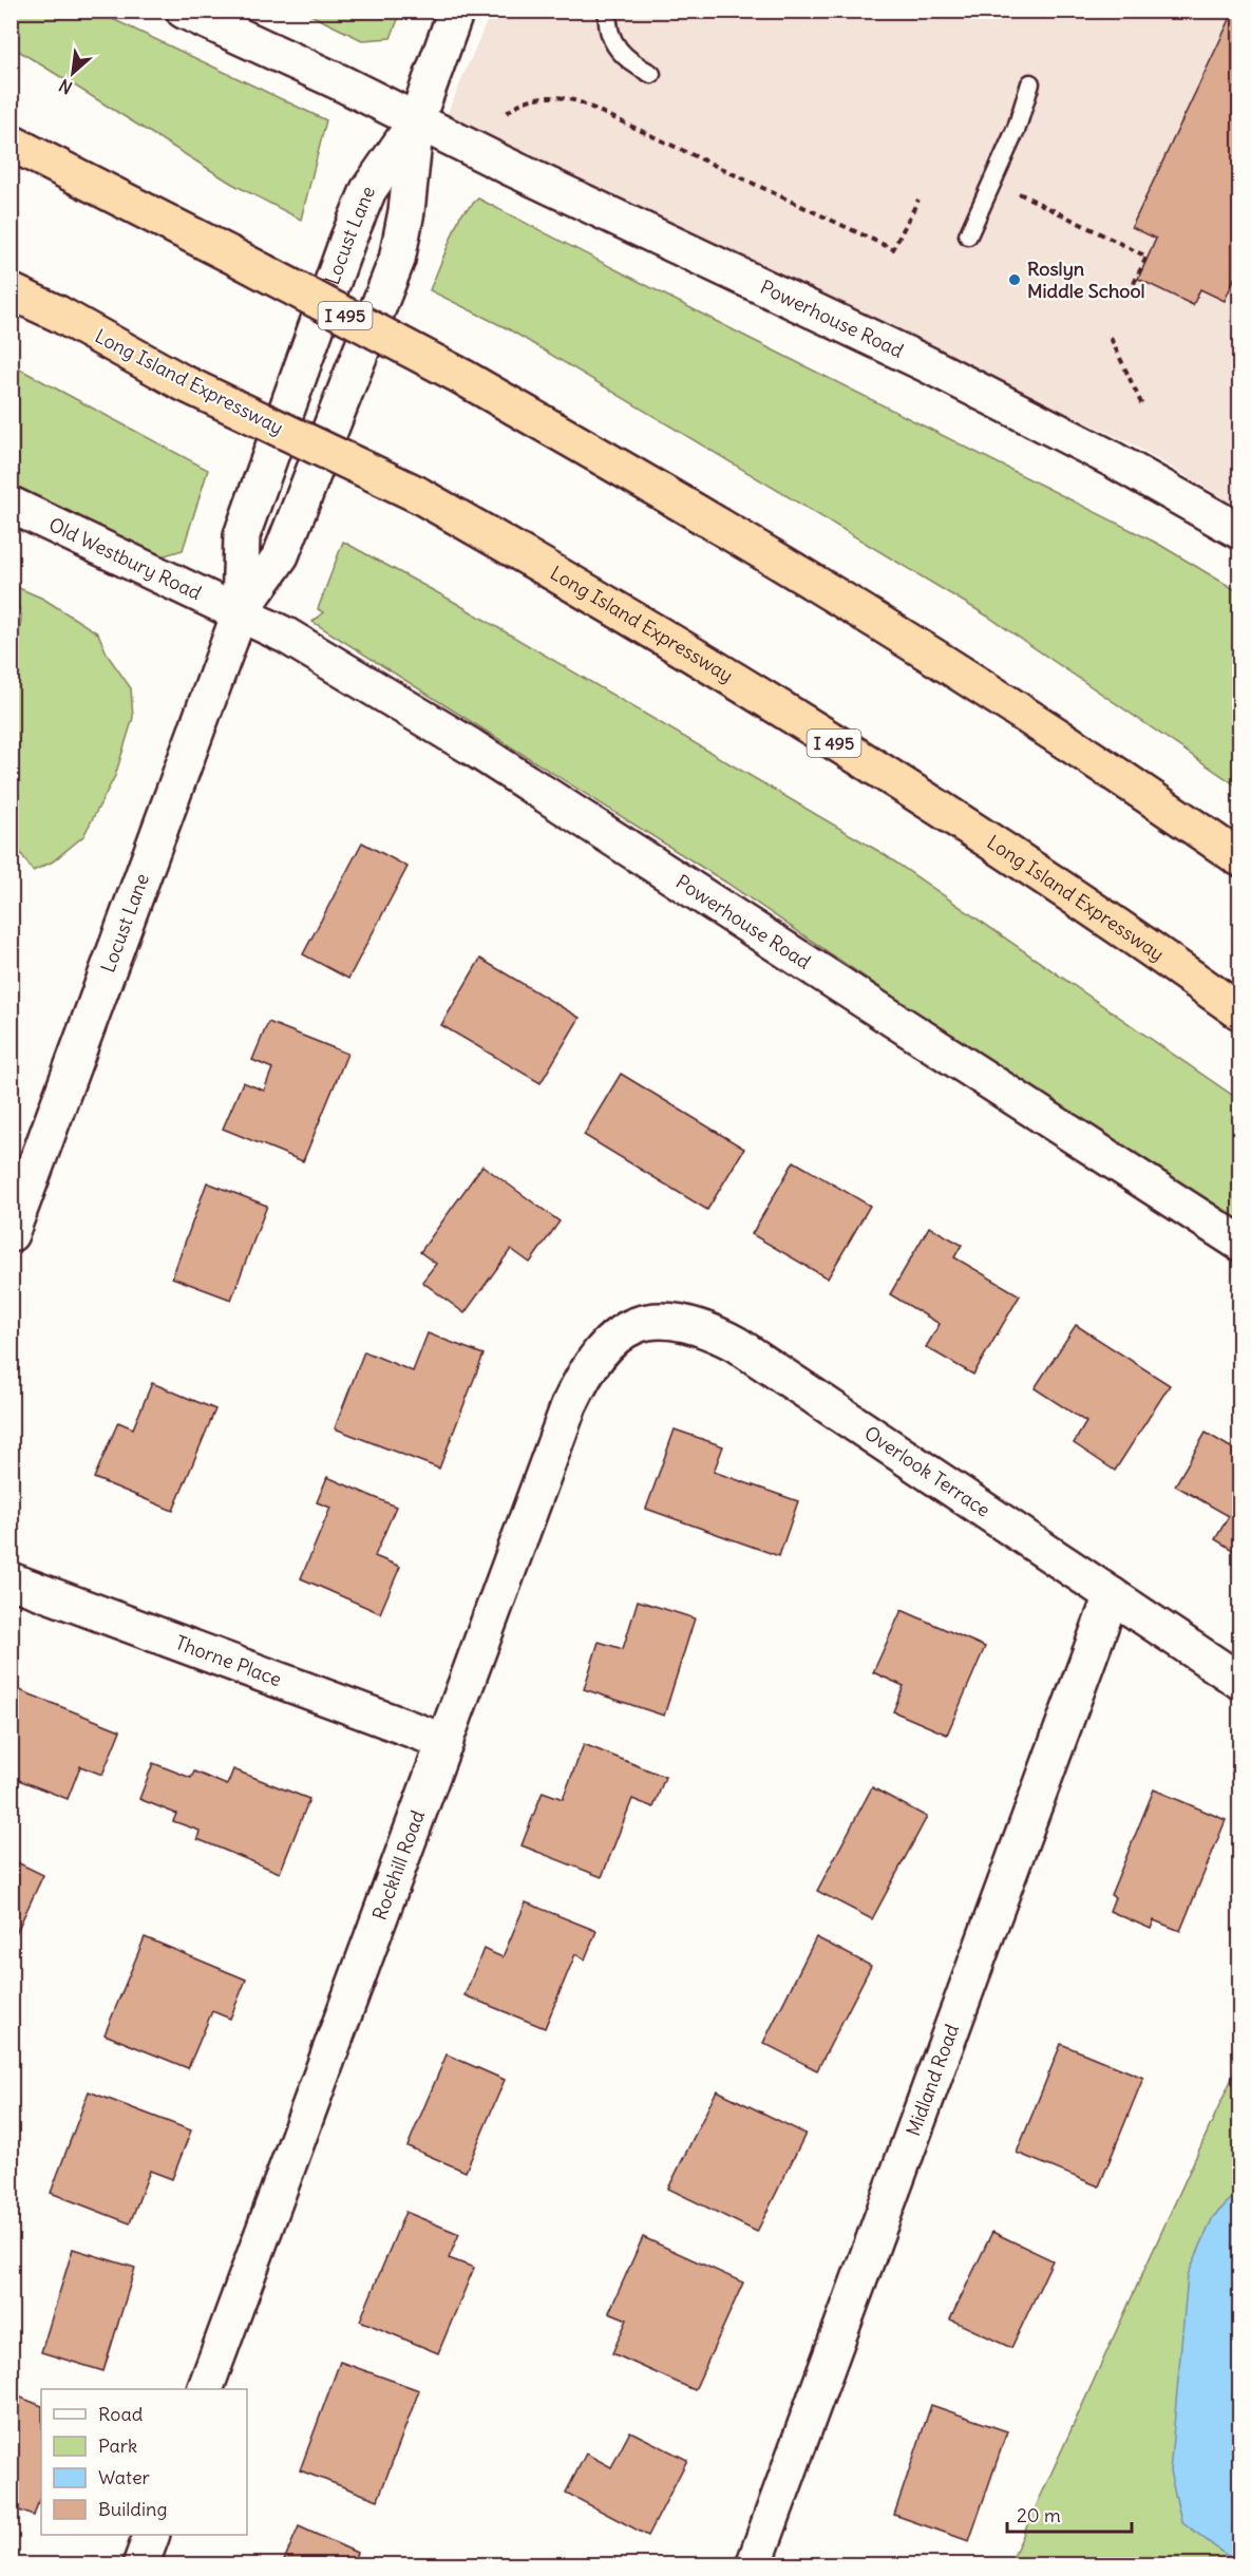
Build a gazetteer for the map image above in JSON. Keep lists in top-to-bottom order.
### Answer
{
  "streets": {
    "highway": ["I 495", "Long Island Expressway"],
    "street": [
      "Locust Lane",
      "Powerhouse Road",
      "Old Westbury Road",
      "Overlook Terrace",
      "Thorne Place",
      "Rockhill Road",
      "Midland Road"
    ]
  },
  "crossings": [
    ["Locust Lane", "Powerhouse Road"],
    ["Locust Lane", "Old Westbury Road"],
    ["Powerhouse Road", "Old Westbury Road"],
    ["Overlook Terrace", "Rockhill Road"],
    ["Overlook Terrace", "Midland Road"],
    ["Thorne Place", "Rockhill Road"]
  ],
  "places": ["Roslyn Middle School"],
  "legend": [
    "Road",
    "Park",
    "Water",
    "Building"
  ],
  "scale_bar": "20 m",
  "north": "bottom left"
}
